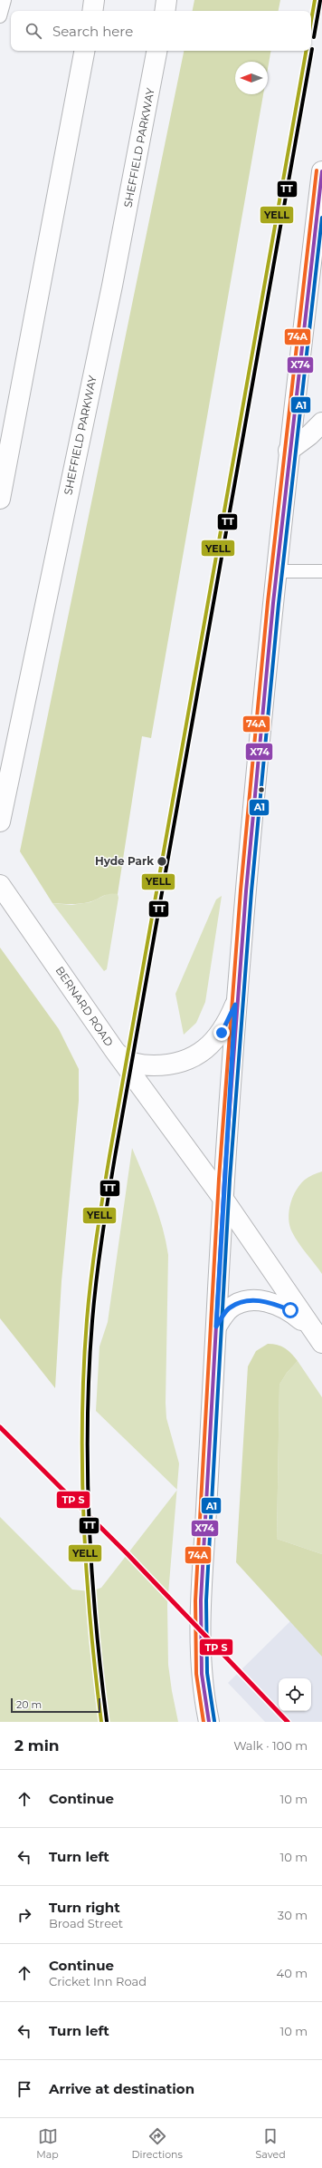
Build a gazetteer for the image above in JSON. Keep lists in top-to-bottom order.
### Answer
{
  "streets": {
    "main road": ["SHEFFIELD PARKWAY", "BERNARD ROAD"]
  },
  "places": ["Hyde Park"],
  "lines": [
    "transit line YELL",
    "transit line TT",
    "transit line 74A",
    "transit line X74",
    "transit line A1"
  ],
  "scale_bar": "20 m",
  "north": "left",
  "page": {
    "search": "Search here",
    "scale": "20 m",
    "heading": ["2 min", "Walk · 100 m"],
    "list": [
      ["Continue", "10 m"],
      ["Turn left", "10 m"],
      ["Turn right", "Broad Street", "30 m"],
      ["Continue", "Cricket Inn Road", "40 m"],
      ["Turn left", "10 m"],
      "Arrive at destination"
    ],
    "nav": ["Map", "Directions", "Saved"]
  }
}
